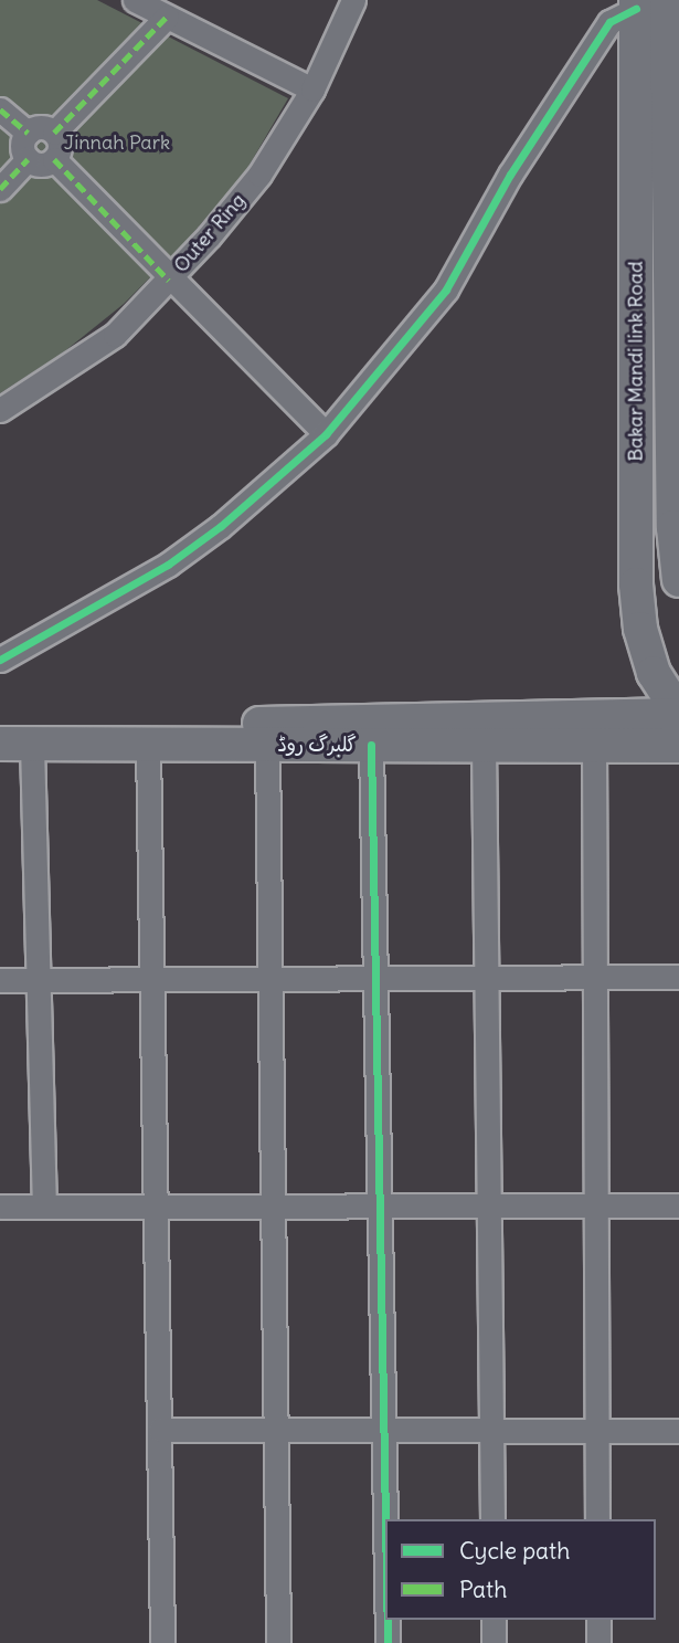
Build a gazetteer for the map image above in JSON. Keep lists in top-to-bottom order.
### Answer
{
  "streets": {
    "main road": ["Bakar Mandi link Road", "گلبرگ روڈ"],
    "street": ["Outer Ring"]
  },
  "crossings": [
    ["Bakar Mandi link Road", "گلبرگ روڈ"]
  ],
  "parks": ["Jinnah Park"],
  "legend": ["Cycle path", "Path"]
}
